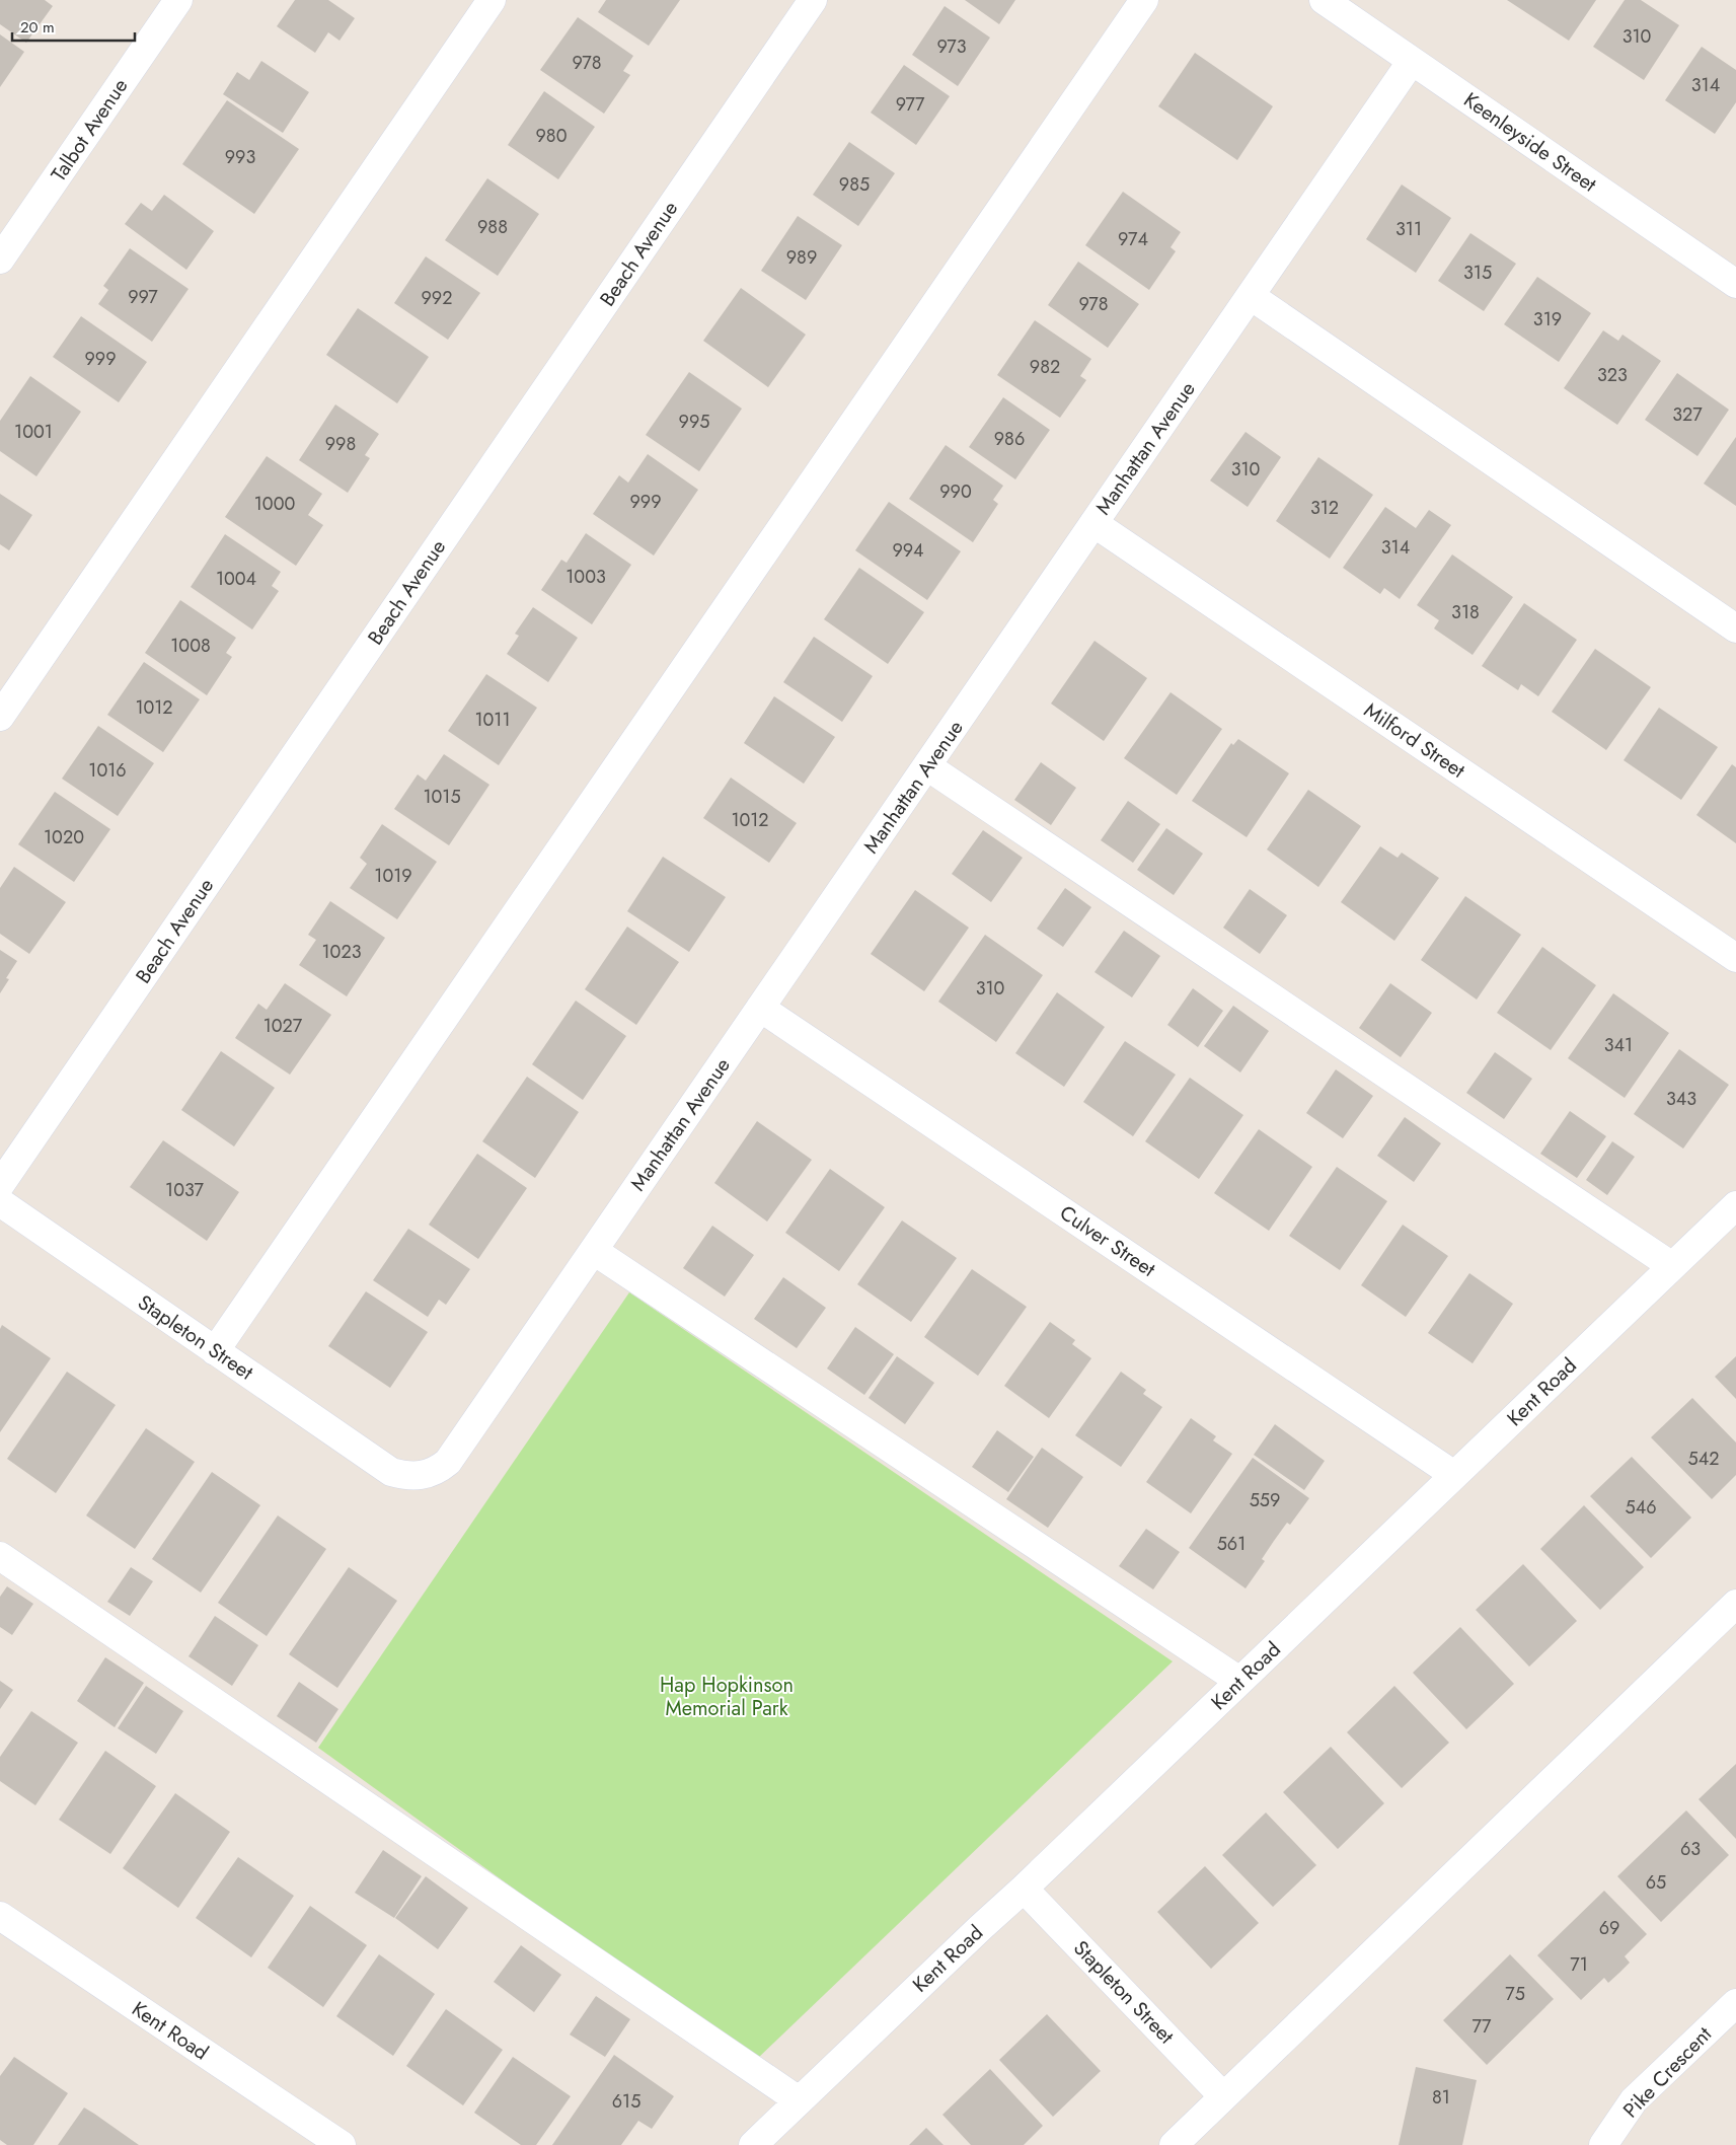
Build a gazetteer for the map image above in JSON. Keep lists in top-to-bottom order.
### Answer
{
  "streets": {
    "street": [
      "Talbot Avenue",
      "Keenleyside Street",
      "Beach Avenue",
      "Manhattan Avenue",
      "Milford Street",
      "Culver Street",
      "Stapleton Street",
      "Kent Road",
      "Pike Crescent"
    ]
  },
  "crossings": [
    ["Keenleyside Street", "Manhattan Avenue"],
    ["Manhattan Avenue", "Milford Street"],
    ["Manhattan Avenue", "Culver Street"],
    ["Manhattan Avenue", "Stapleton Street"],
    ["Culver Street", "Kent Road"],
    ["Stapleton Street", "Kent Road"]
  ],
  "parks": ["Hap Hopkinson Memorial Park"],
  "house_numbers": [
    "310",
    "973",
    "978",
    "314",
    "977",
    "980",
    "993",
    "985",
    "988",
    "311",
    "974",
    "989",
    "315",
    "997",
    "992",
    "978",
    "319",
    "999",
    "982",
    "323",
    "327",
    "995",
    "1001",
    "986",
    "998",
    "310",
    "990",
    "999",
    "1000",
    "312",
    "314",
    "994",
    "1003",
    "1004",
    "318",
    "1008",
    "1012",
    "1011",
    "1016",
    "1015",
    "1012",
    "1020",
    "1019",
    "1023",
    "310",
    "1027",
    "341",
    "343",
    "1037",
    "542",
    "559",
    "546",
    "561",
    "63",
    "65",
    "69",
    "71",
    "75",
    "77",
    "81",
    "615"
  ],
  "scale_bar": "20 m"
}
